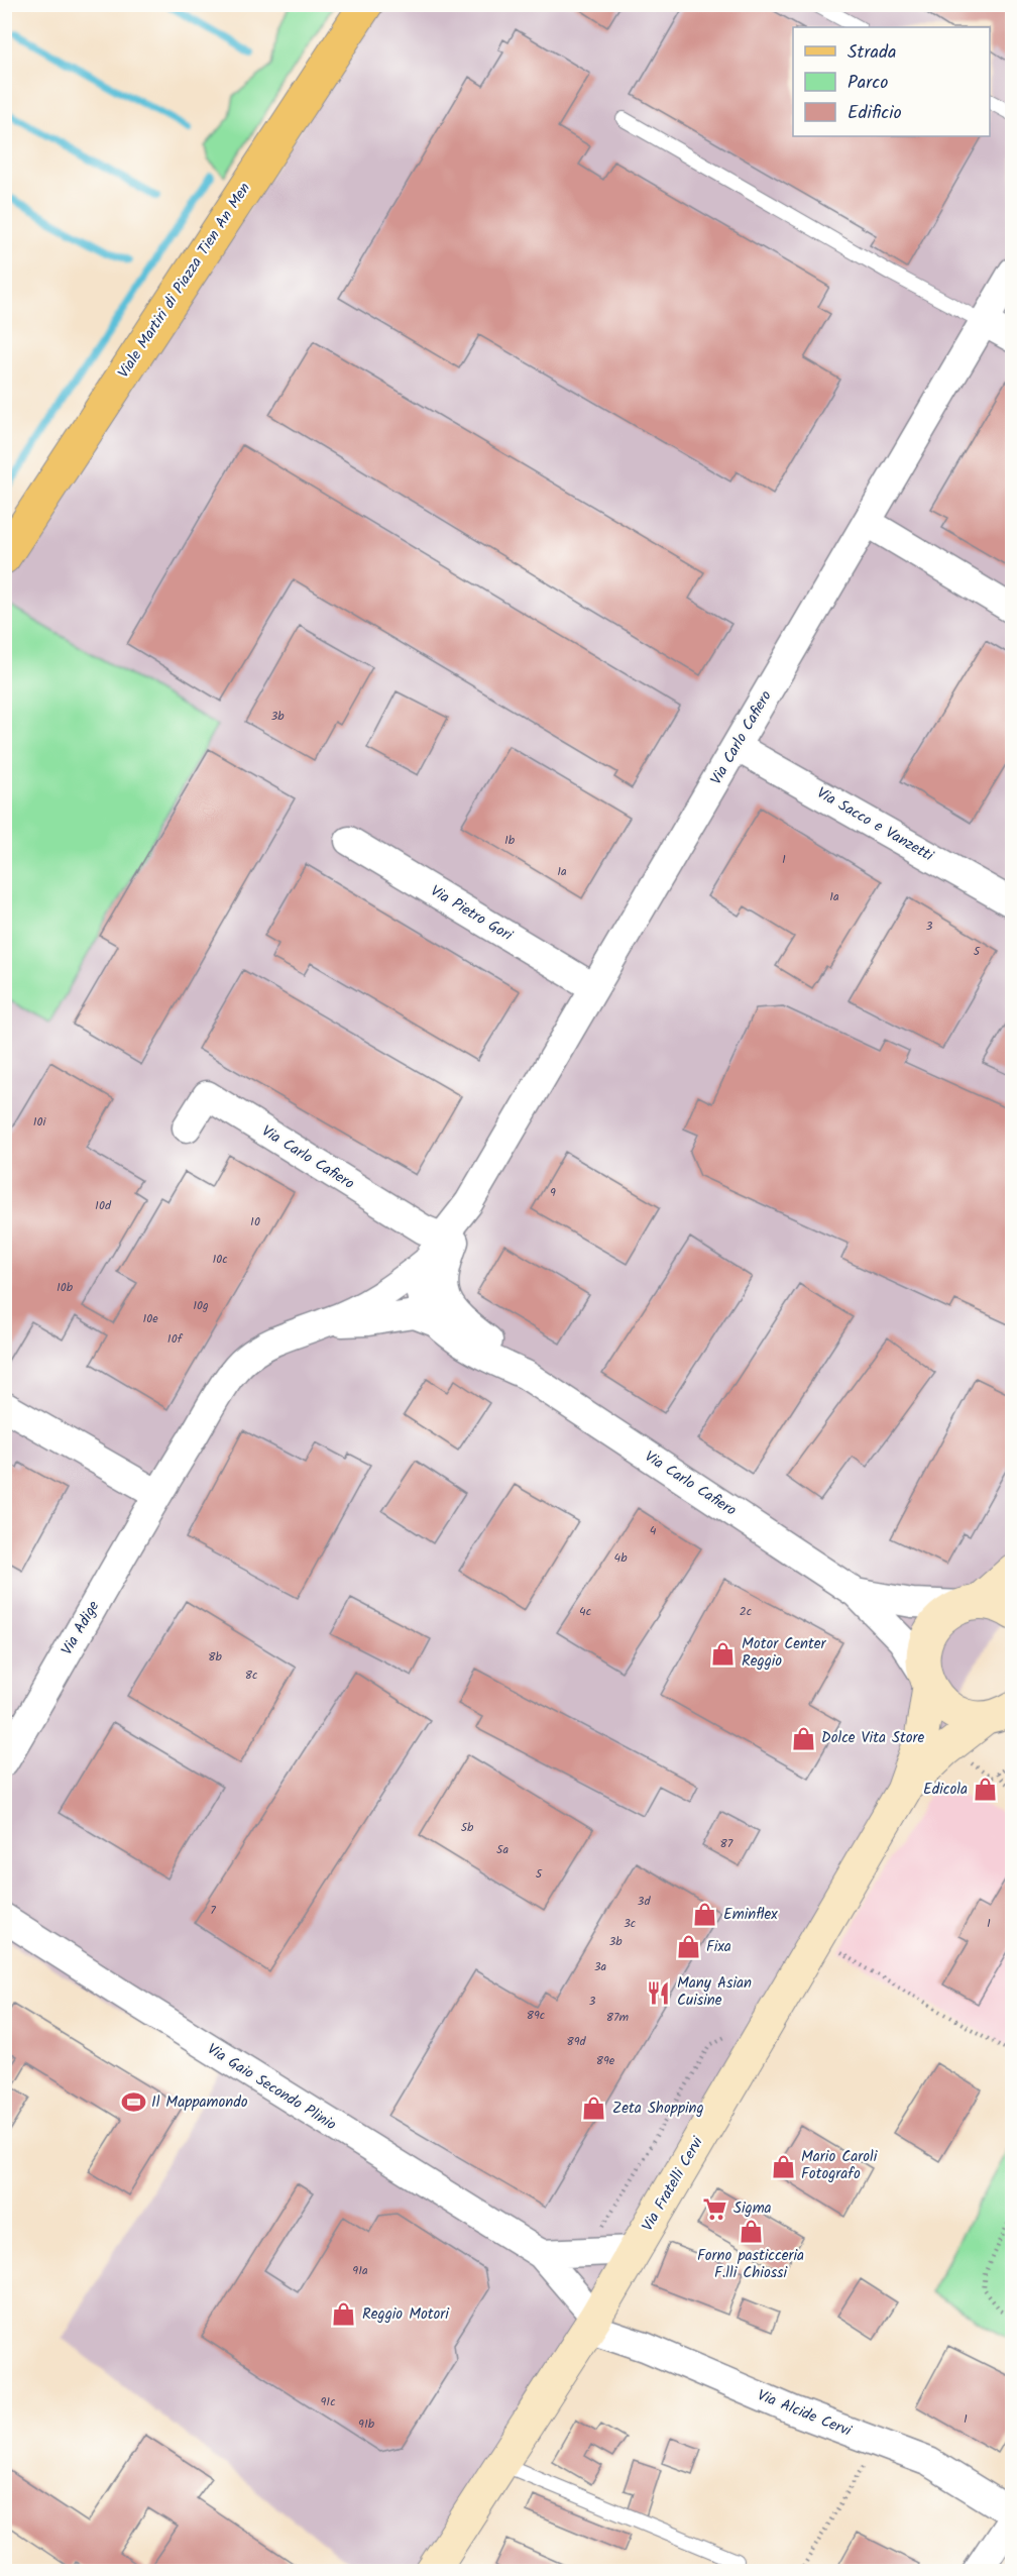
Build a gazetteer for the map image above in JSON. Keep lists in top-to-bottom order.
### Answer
{
  "streets": {
    "main road": ["Viale Martiri di Piazza Tien An Men", "Via Fratelli Cervi"],
    "street": [
      "Via Carlo Cafiero",
      "Via Sacco e Vanzetti",
      "Via Pietro Gori",
      "Via Adige",
      "Via Gaio Secondo Plinio",
      "Via Alcide Cervi"
    ]
  },
  "crossings": [
    ["Via Carlo Cafiero", "Via Sacco e Vanzetti"],
    ["Via Carlo Cafiero", "Via Pietro Gori"],
    ["Via Carlo Cafiero", "Via Adige"],
    ["Via Carlo Cafiero", "Via Fratelli Cervi"],
    ["Via Gaio Secondo Plinio", "Via Fratelli Cervi"],
    ["Via Gaio Secondo Plinio", "Via Alcide Cervi"],
    ["Via Fratelli Cervi", "Via Alcide Cervi"]
  ],
  "places": {
    "shop": [
      "Motor Center Reggio",
      "Dolce Vita Store",
      "Edicola",
      "Eminflex",
      "Fixa",
      "Zeta Shopping",
      "Mario Caroli Fotografo",
      "Forno pasticceria F.lli Chiossi",
      "Reggio Motori"
    ],
    "restaurant": ["Many Asian Cuisine"],
    "sports": ["Il Mappamondo"],
    "supermarket": ["Sigma"]
  },
  "house_numbers": [
    "3b",
    "1b",
    "1",
    "1a",
    "1a",
    "3",
    "5",
    "10i",
    "9",
    "10d",
    "10",
    "10c",
    "10b",
    "10g",
    "10e",
    "10f",
    "4",
    "4b",
    "4c",
    "2c",
    "8b",
    "8c",
    "5b",
    "87",
    "5a",
    "5",
    "3d",
    "7",
    "3c",
    "1",
    "3b",
    "3a",
    "3",
    "89c",
    "87m",
    "89d",
    "89e",
    "91a",
    "91c",
    "1",
    "91b"
  ],
  "legend": ["Strada", "Parco", "Edificio"]
}
